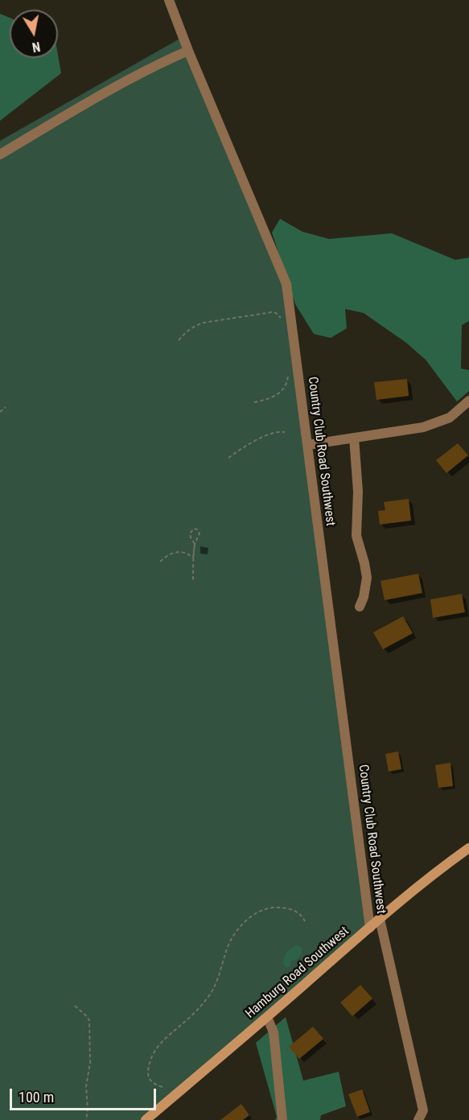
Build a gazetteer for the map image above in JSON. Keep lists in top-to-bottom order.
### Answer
{
  "streets": {
    "street": ["Country Club Road Southwest", "Hamburg Road Southwest"]
  },
  "crossings": [
    ["Country Club Road Southwest", "Hamburg Road Southwest"]
  ],
  "scale_bar": "100 m",
  "north": "bottom"
}
